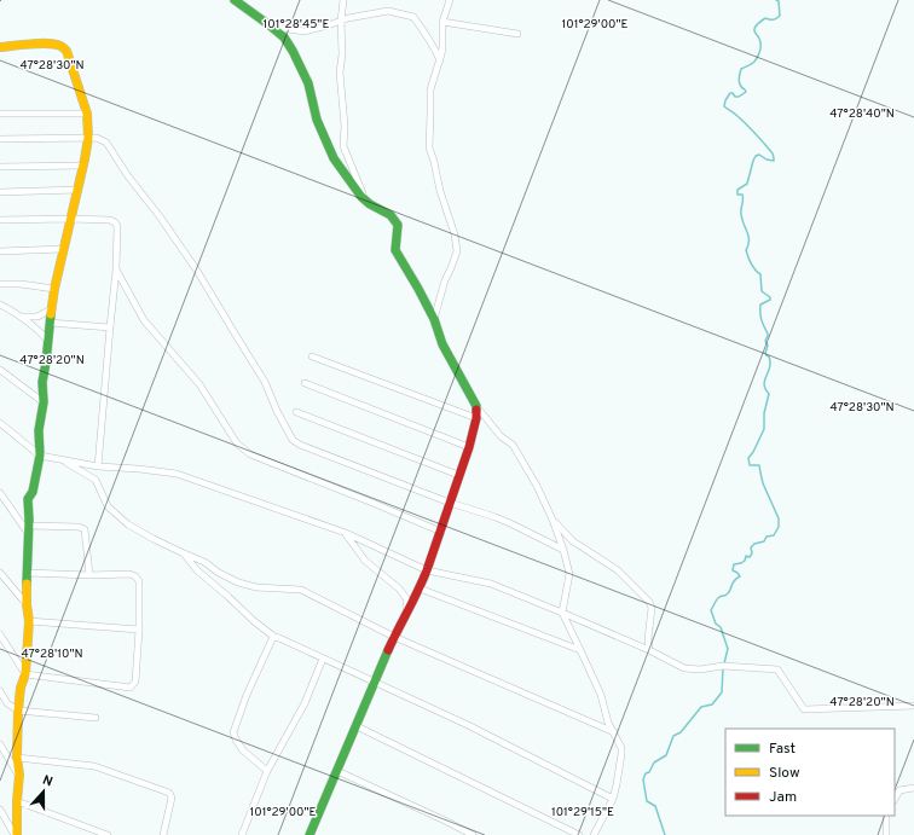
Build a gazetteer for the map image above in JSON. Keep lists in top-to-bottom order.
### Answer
{
  "legend": ["Fast", "Slow", "Jam"],
  "north": "top",
  "coordinates": [
    "101°28'45\"E",
    "101°29'00\"E",
    "47°28'30\"N",
    "47°28'40\"N",
    "47°28'20\"N",
    "47°28'10\"N",
    "101°29'15\"E"
  ]
}
